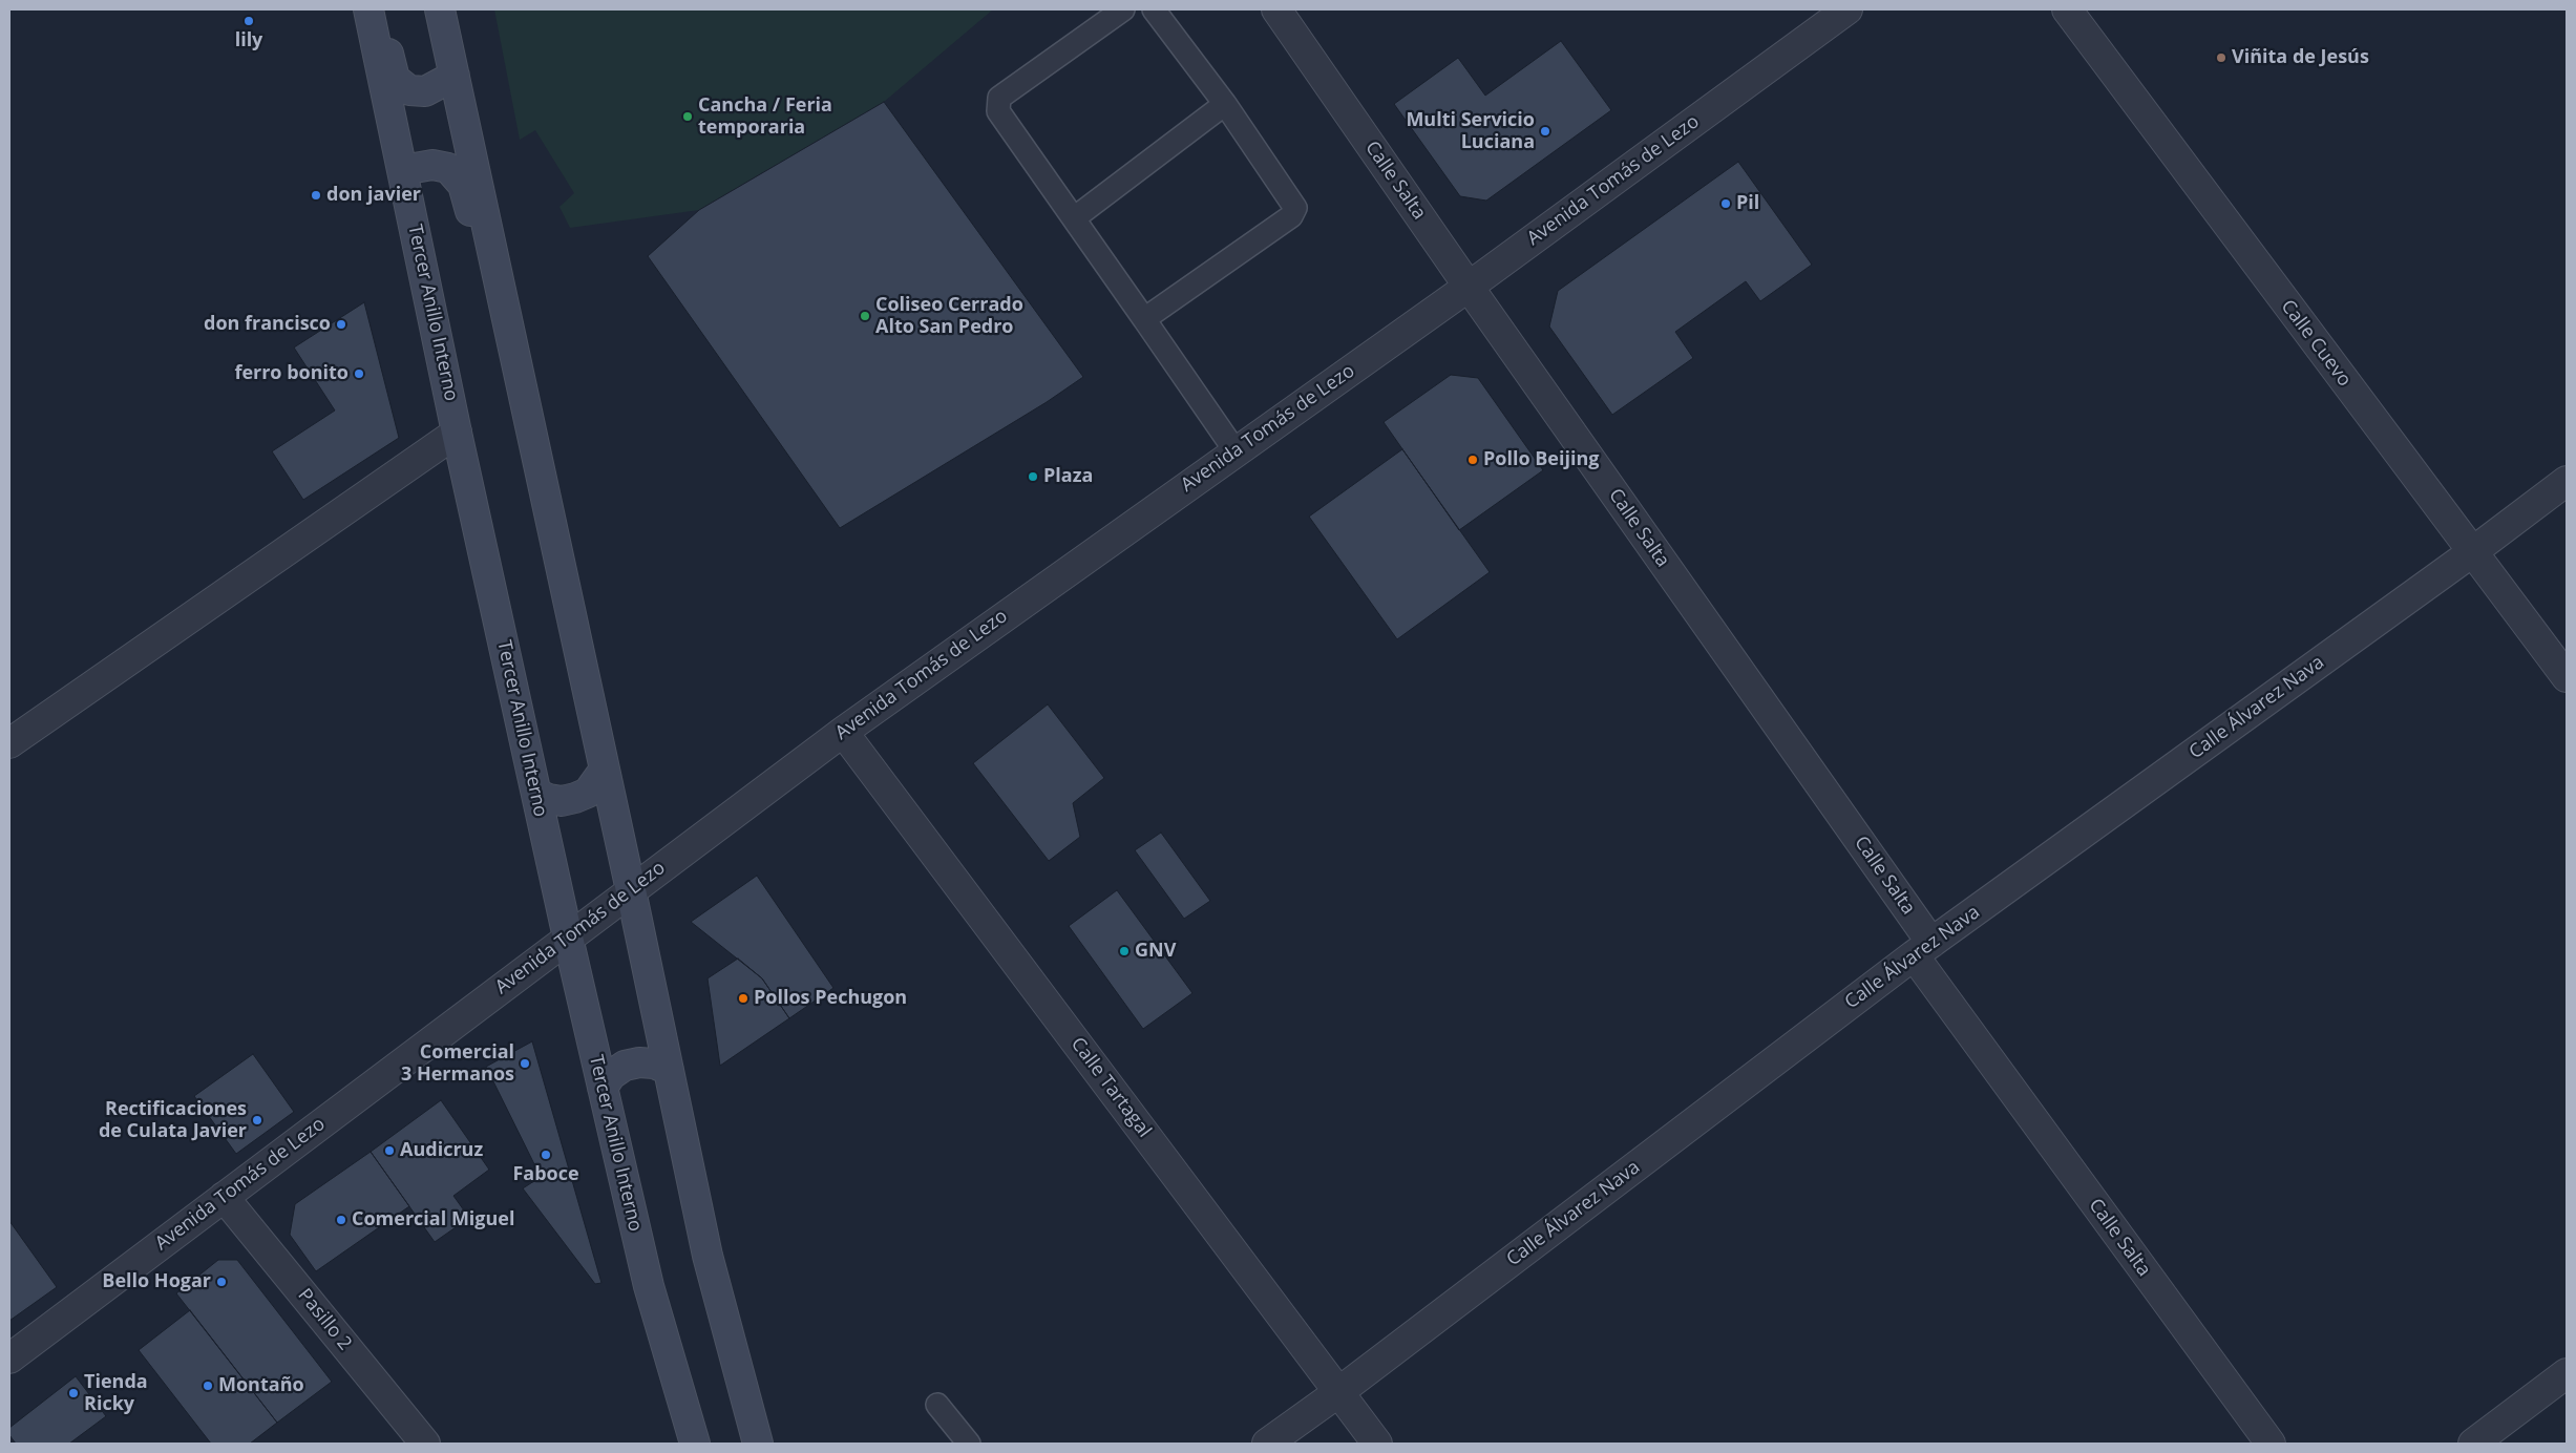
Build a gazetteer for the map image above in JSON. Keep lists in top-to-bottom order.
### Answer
{
  "streets": {
    "main road": ["Tercer Anillo Interno"],
    "street": [
      "Calle Salta",
      "Avenida Tomás de Lezo",
      "Calle Cuevo",
      "Calle Álvarez Nava",
      "Calle Tartagal",
      "Pasillo 2"
    ]
  },
  "crossings": [
    ["Calle Salta", "Avenida Tomás de Lezo"],
    ["Calle Salta", "Calle Álvarez Nava"],
    ["Avenida Tomás de Lezo", "Tercer Anillo Interno"],
    ["Avenida Tomás de Lezo", "Calle Tartagal"],
    ["Avenida Tomás de Lezo", "Pasillo 2"],
    ["Calle Cuevo", "Calle Álvarez Nava"],
    ["Calle Álvarez Nava", "Calle Tartagal"]
  ],
  "places": [
    "lily",
    "Viñita de Jesús",
    "Cancha / Feria temporaria",
    "Multi Servicio Luciana",
    "don javier",
    "Pil",
    "Coliseo Cerrado Alto San Pedro",
    "don francisco",
    "ferro bonito",
    "Pollo Beijing",
    "Plaza",
    "GNV",
    "Pollos Pechugon",
    "Comercial 3 Hermanos",
    "Rectificaciones de Culata Javier",
    "Audicruz",
    "Faboce",
    "Comercial Miguel",
    "Bello Hogar",
    "Montaño",
    "Tienda Ricky"
  ]
}
